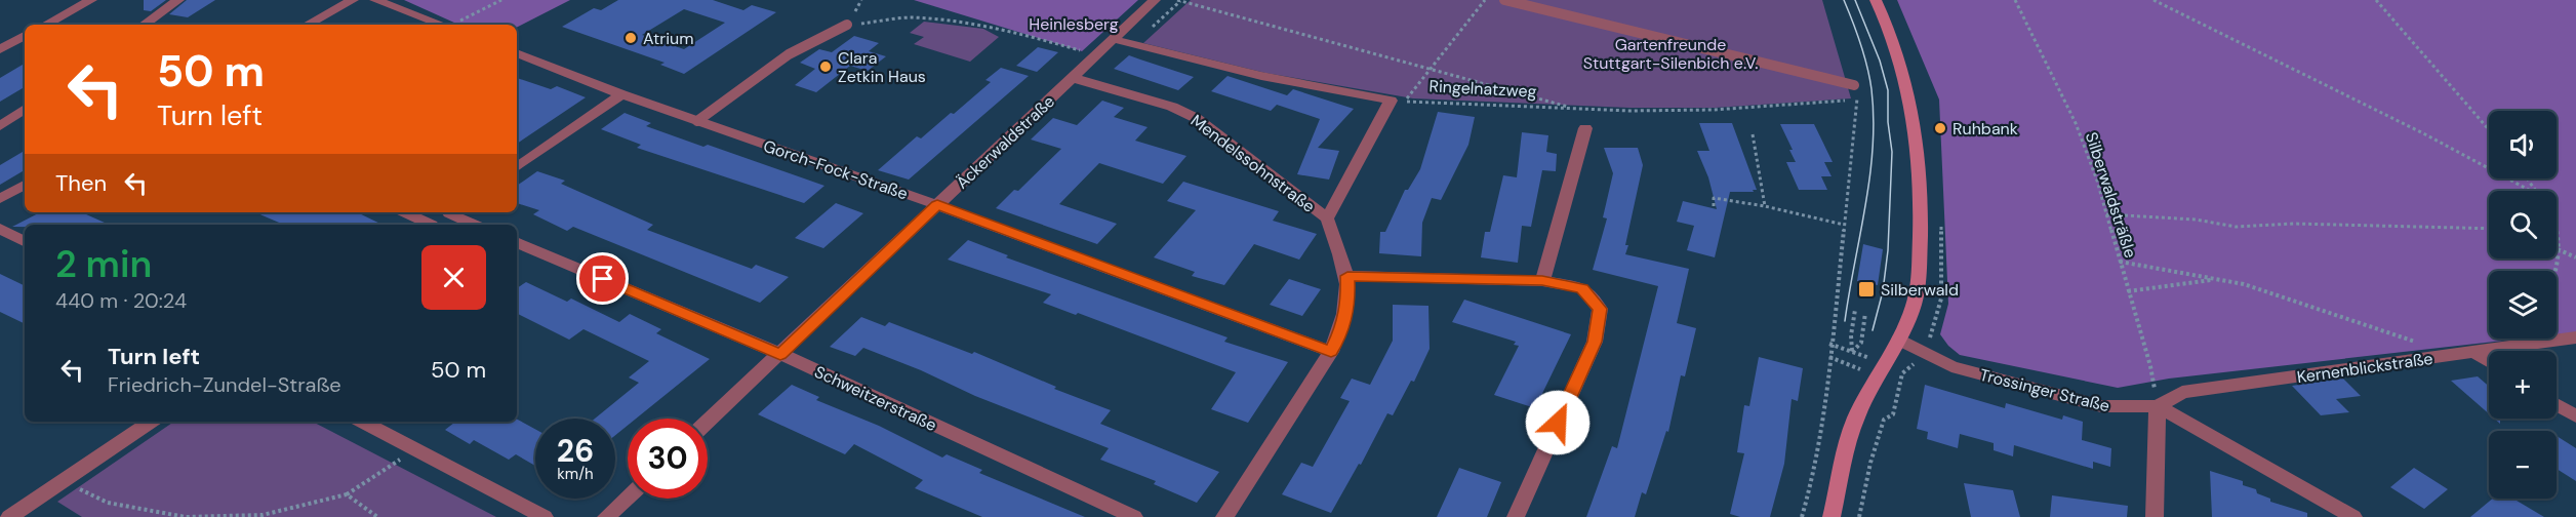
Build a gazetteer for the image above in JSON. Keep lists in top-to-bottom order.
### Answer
{
  "streets": {
    "street": [
      "Äckerwaldstraße",
      "Mendelssohnstraße",
      "Gorch-Fock-Straße",
      "Kernenblickstraße",
      "Trossinger Straße",
      "Schweitzerstraße"
    ],
    "path": ["Ringelnatzweg", "Silberwaldsträßle"]
  },
  "crossings": [
    ["Ringelnatzweg", "Mendelssohnstraße"],
    ["Äckerwaldstraße", "Mendelssohnstraße"],
    ["Äckerwaldstraße", "Gorch-Fock-Straße"],
    ["Äckerwaldstraße", "Schweitzerstraße"],
    ["Mendelssohnstraße", "Gorch-Fock-Straße"],
    ["Silberwaldsträßle", "Kernenblickstraße"],
    ["Silberwaldsträßle", "Trossinger Straße"],
    ["Kernenblickstraße", "Trossinger Straße"]
  ],
  "parks": ["Heinlesberg", "Gartenfreunde Stuttgart-Silenbich e.V."],
  "places": {
    "other": ["Atrium", "Clara Zetkin Haus", "Ruhbank"],
    "transit": ["Silberwald"]
  },
  "page": {
    "turn": ["50 m", "Turn left"],
    "map_buttons": ["+", "−"],
    "then": "Then",
    "heading": ["2 min", "440 m · 20:24"],
    "list": [
      {
        "name": "Turn left",
        "note": "Friedrich-Zundel-Straße",
        "value": "50 m"
      }
    ],
    "speed": "26 km/h",
    "limit": "30"
  }
}
